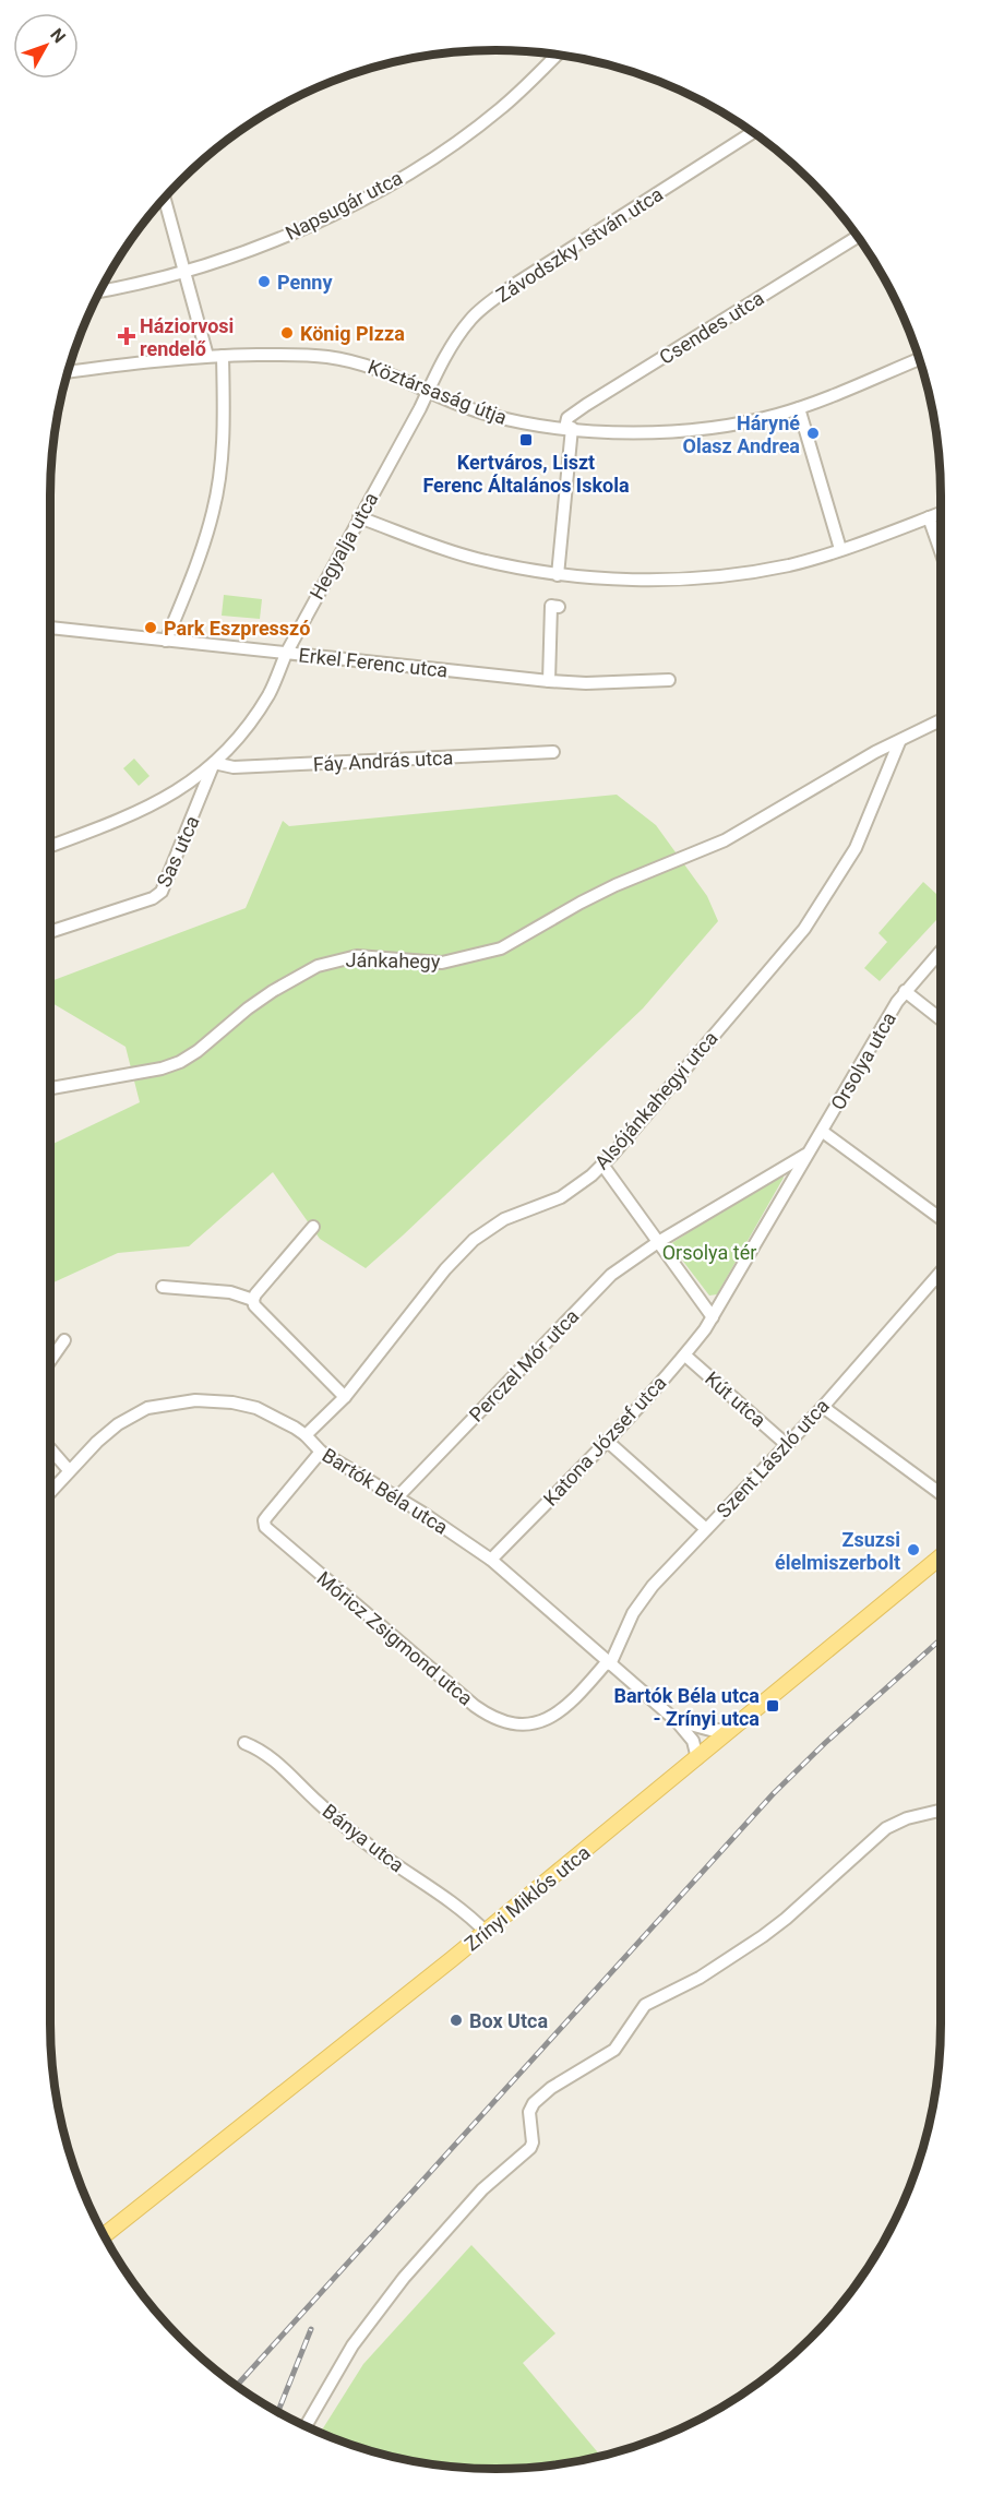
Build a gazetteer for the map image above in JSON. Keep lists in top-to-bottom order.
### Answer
{
  "streets": {
    "main road": ["Zrínyi Miklós utca"],
    "street": [
      "Napsugár utca",
      "Závodszky István utca",
      "Csendes utca",
      "Köztársaság útja",
      "Hegyalja utca",
      "Erkel Ferenc utca",
      "Fáy András utca",
      "Sas utca",
      "Jánkahegy",
      "Orsolya utca",
      "Alsójánkahegyi utca",
      "Perczel Mór utca",
      "Kút utca",
      "Katona József utca",
      "Szent László utca",
      "Bartók Béla utca",
      "Móricz Zsigmond utca",
      "Bánya utca"
    ]
  },
  "crossings": [
    ["Závodszky István utca", "Köztársaság útja"],
    ["Závodszky István utca", "Hegyalja utca"],
    ["Csendes utca", "Köztársaság útja"],
    ["Köztársaság útja", "Hegyalja utca"],
    ["Hegyalja utca", "Erkel Ferenc utca"],
    ["Hegyalja utca", "Fáy András utca"],
    ["Hegyalja utca", "Sas utca"],
    ["Fáy András utca", "Sas utca"],
    ["Jánkahegy", "Alsójánkahegyi utca"],
    ["Alsójánkahegyi utca", "Bartók Béla utca"],
    ["Perczel Mór utca", "Bartók Béla utca"],
    ["Kút utca", "Katona József utca"],
    ["Kút utca", "Szent László utca"],
    ["Katona József utca", "Bartók Béla utca"],
    ["Szent László utca", "Bartók Béla utca"],
    ["Szent László utca", "Móricz Zsigmond utca"],
    ["Bartók Béla utca", "Móricz Zsigmond utca"],
    ["Bánya utca", "Zrínyi Miklós utca"]
  ],
  "parks": ["Orsolya tér"],
  "places": {
    "other": [
      "Penny",
      "König PIzza",
      "Háryné Olasz Andrea",
      "Park Eszpresszó",
      "Zsuzsi élelmiszerbolt",
      "Box Utca"
    ],
    "health": ["Háziorvosi rendelő"],
    "transit": ["Kertváros, Liszt Ferenc Általános Iskola", "Bartók Béla utca - Zrínyi utca"]
  },
  "north": "top right"
}
